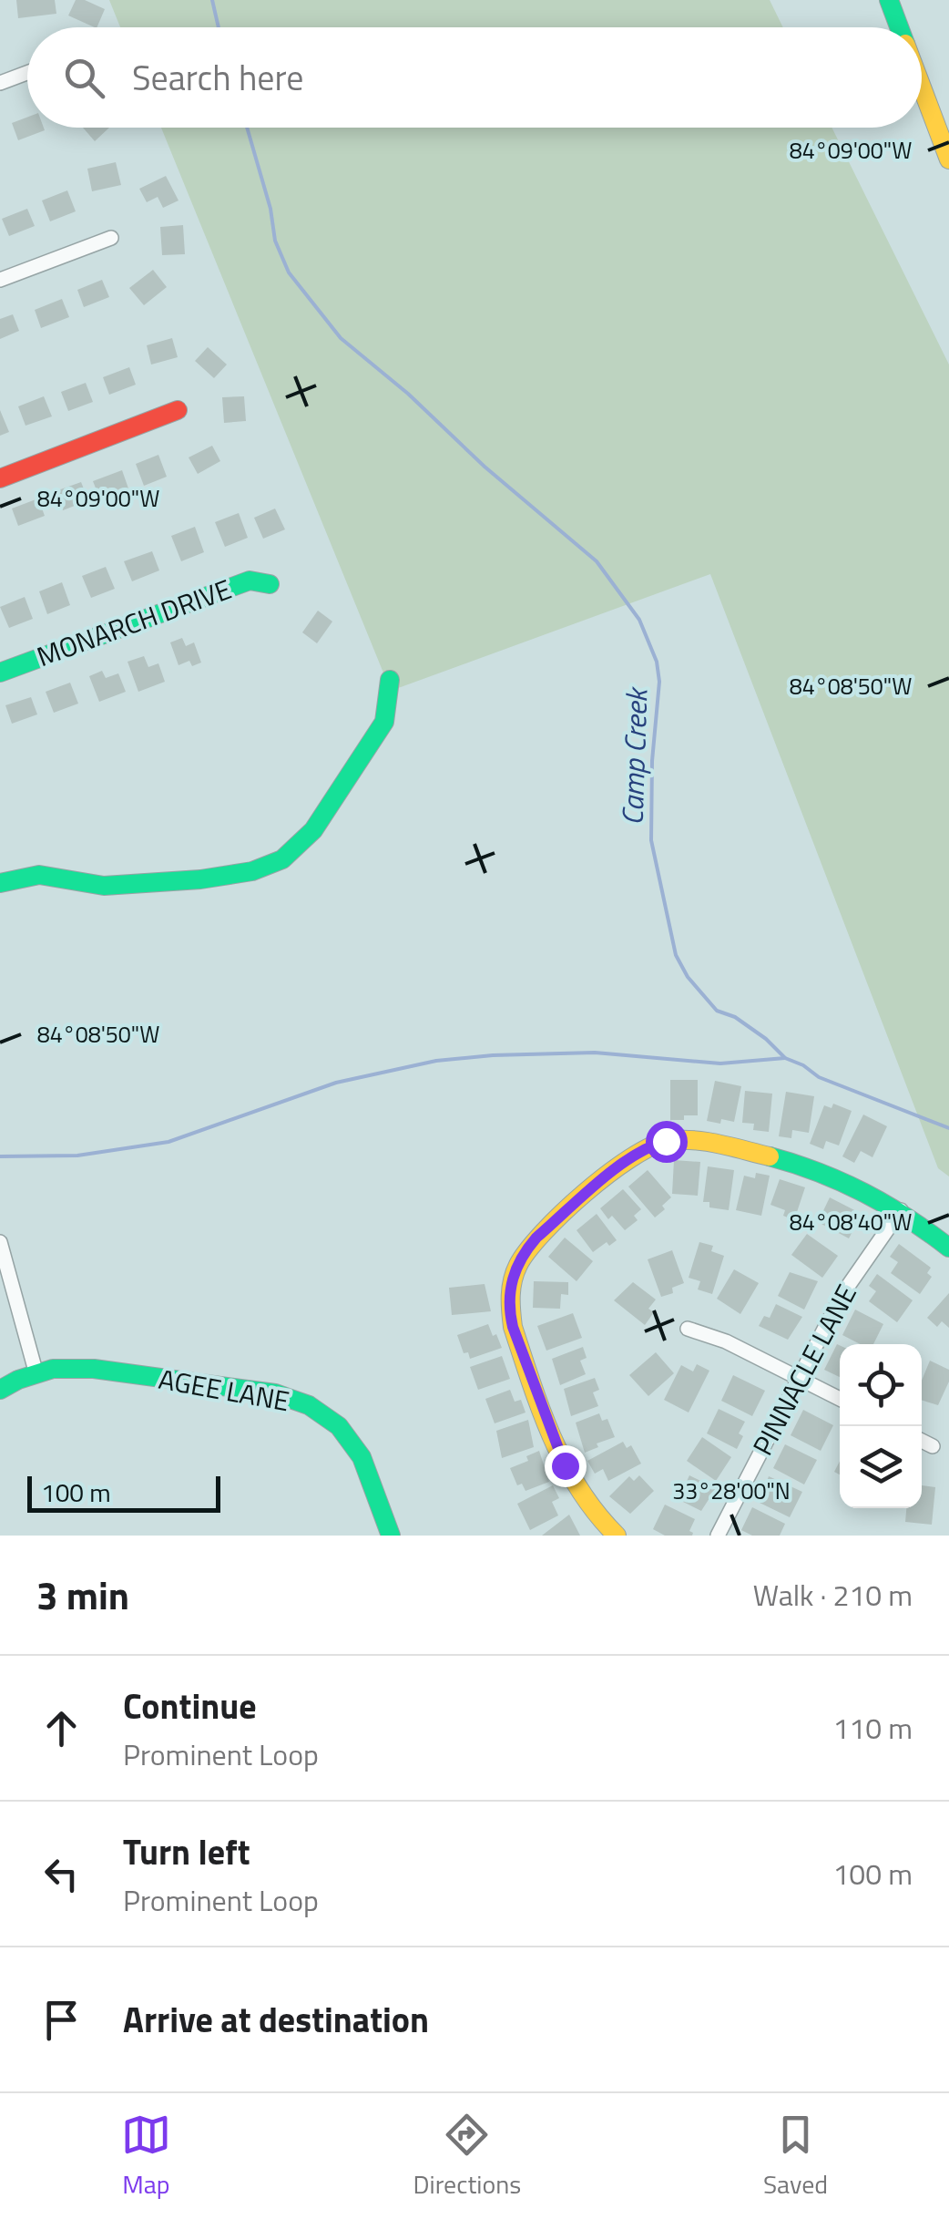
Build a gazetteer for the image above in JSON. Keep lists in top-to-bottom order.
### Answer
{
  "streets": {
    "street": ["MONARCH DRIVE", "PINNACLE LANE", "AGEE LANE"]
  },
  "water": ["Camp Creek"],
  "scale_bar": "100 m",
  "page": {
    "search": "Search here",
    "scale": "100 m",
    "heading": ["3 min", "Walk · 210 m"],
    "list": [
      ["Continue", "Prominent Loop", "110 m"],
      ["Turn left", "Prominent Loop", "100 m"],
      "Arrive at destination"
    ],
    "nav": ["Map", "Directions", "Saved"]
  },
  "coordinates": [
    "84°09'00\"W",
    "84°08'50\"W",
    "84°08'40\"W",
    "33°28'00\"N"
  ]
}
